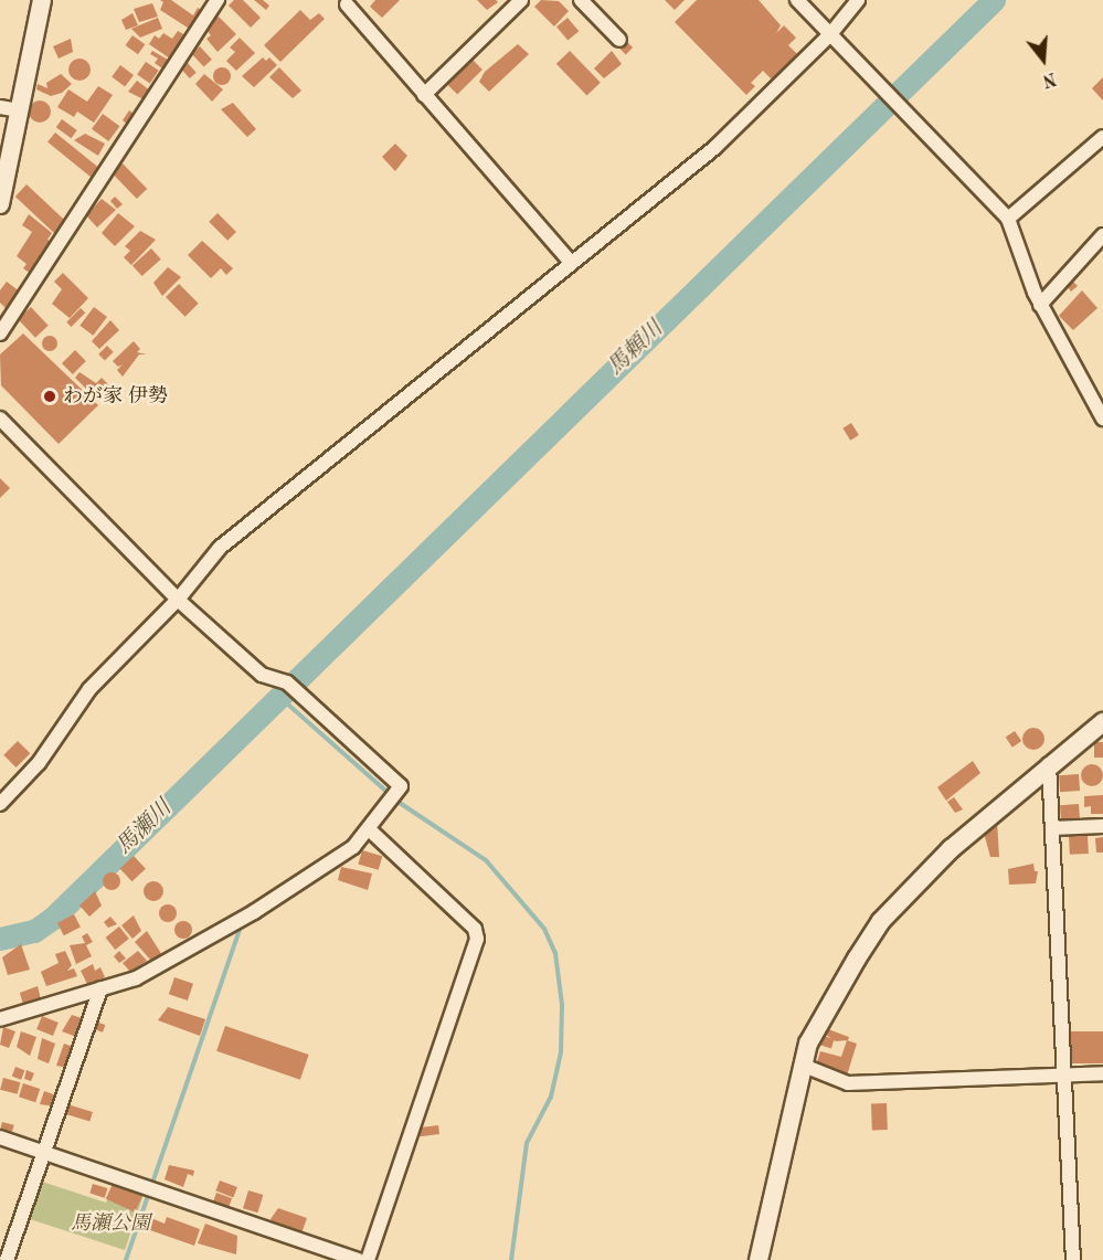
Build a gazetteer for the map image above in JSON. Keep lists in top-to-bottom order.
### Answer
{
  "water": ["馬頼川", "馬瀬川"],
  "parks": ["馬瀬公園"],
  "places": ["わが家 伊勢"],
  "north": "bottom"
}
